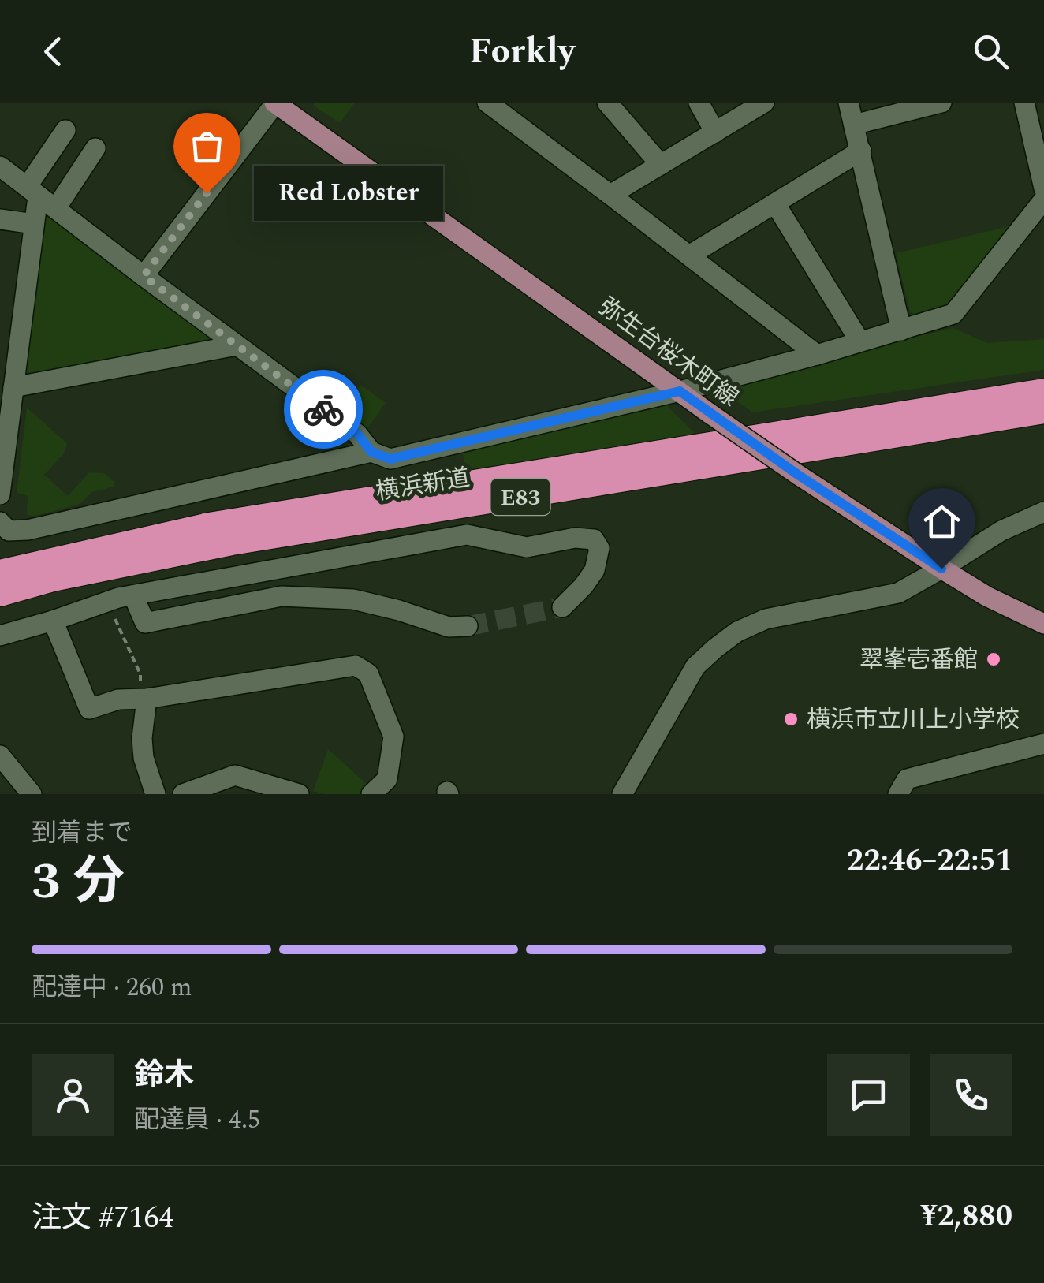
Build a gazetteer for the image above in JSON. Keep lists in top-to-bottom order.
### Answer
{
  "streets": {
    "highway": ["横浜新道", "E83"],
    "main road": ["弥生台桜木町線"]
  },
  "places": ["Red Lobster", "翠峯壱番館", "横浜市立川上小学校"],
  "page": {
    "header": "Forkly",
    "bubble": "Red Lobster",
    "heading": ["3 分", "到着まで", "22:46–22:51"],
    "panel": [
      "鈴木",
      "配達員 · 4.5",
      "注文 #7164",
      "¥2,880"
    ],
    "bar": "配達中 · 260 m"
  }
}
